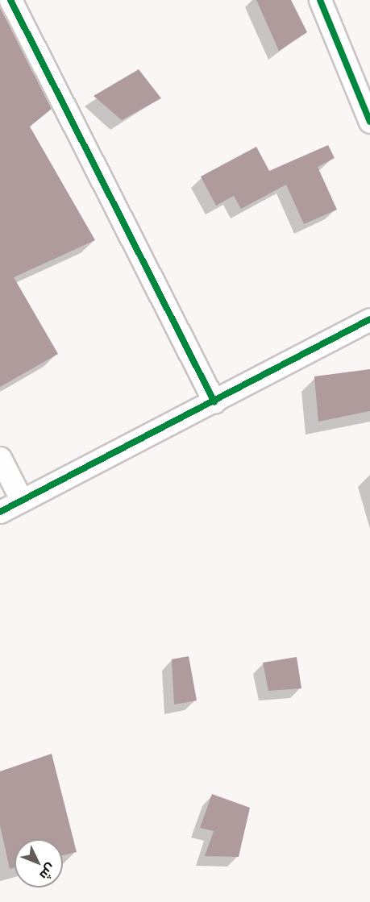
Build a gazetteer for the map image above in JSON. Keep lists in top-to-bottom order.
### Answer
{
  "north": "bottom right"
}
